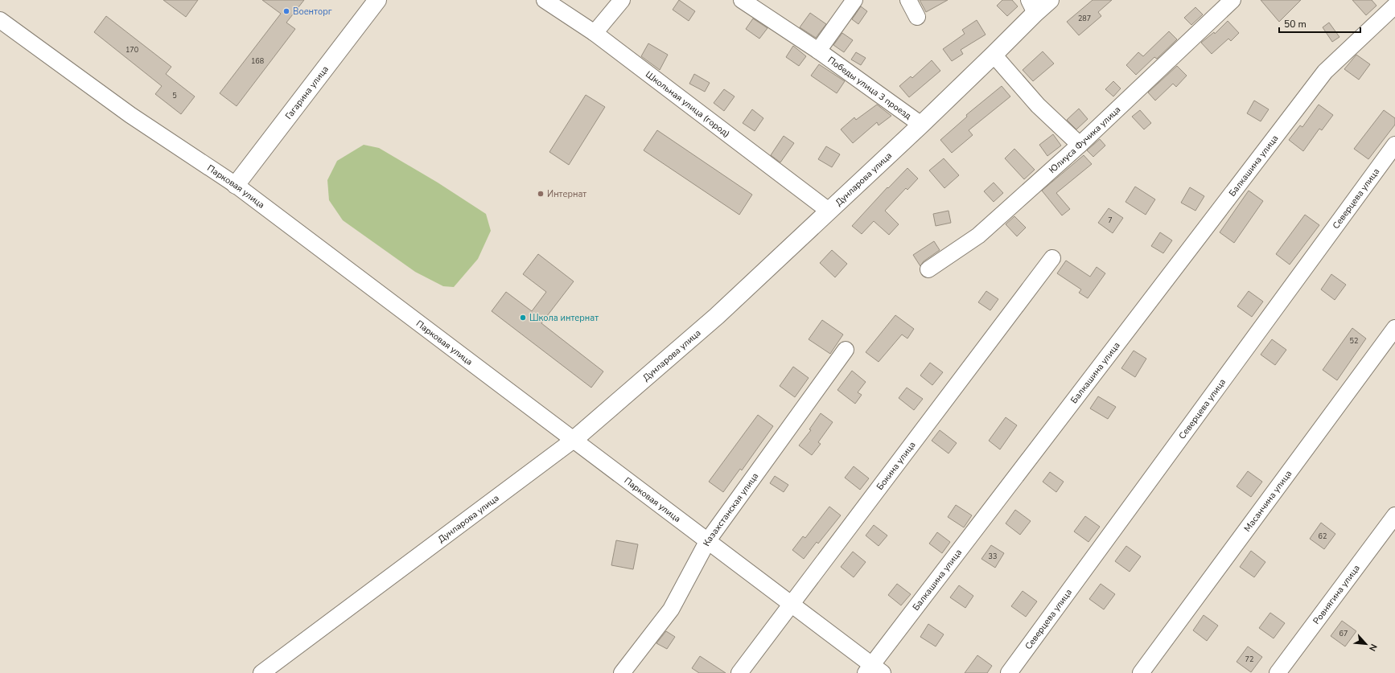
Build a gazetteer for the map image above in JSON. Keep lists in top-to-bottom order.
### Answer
{
  "streets": {
    "main road": ["Гагарина улица", "Дунларова улица"],
    "street": [
      "Победы улица 3 проезд",
      "Школьная улица (город)",
      "Юлиуса Фучика улица",
      "Балкашина улица",
      "Парковая улица",
      "Северцева улица",
      "Бокина улица",
      "Масанчина улица",
      "Казахстанская улица",
      "Ровнягина улица"
    ]
  },
  "crossings": [
    ["Победы улица 3 проезд", "Дунларова улица"],
    ["Гагарина улица", "Парковая улица"],
    ["Школьная улица (город)", "Дунларова улица"],
    ["Балкашина улица", "Парковая улица"],
    ["Дунларова улица", "Парковая улица"],
    ["Парковая улица", "Бокина улица"],
    ["Парковая улица", "Казахстанская улица"]
  ],
  "places": ["Военторг", "Интернат", "Школа интернат"],
  "house_numbers": [
    "287",
    "170",
    "168",
    "5",
    "7",
    "52",
    "62",
    "33",
    "67",
    "72"
  ],
  "scale_bar": "50 m",
  "north": "bottom right"
}
